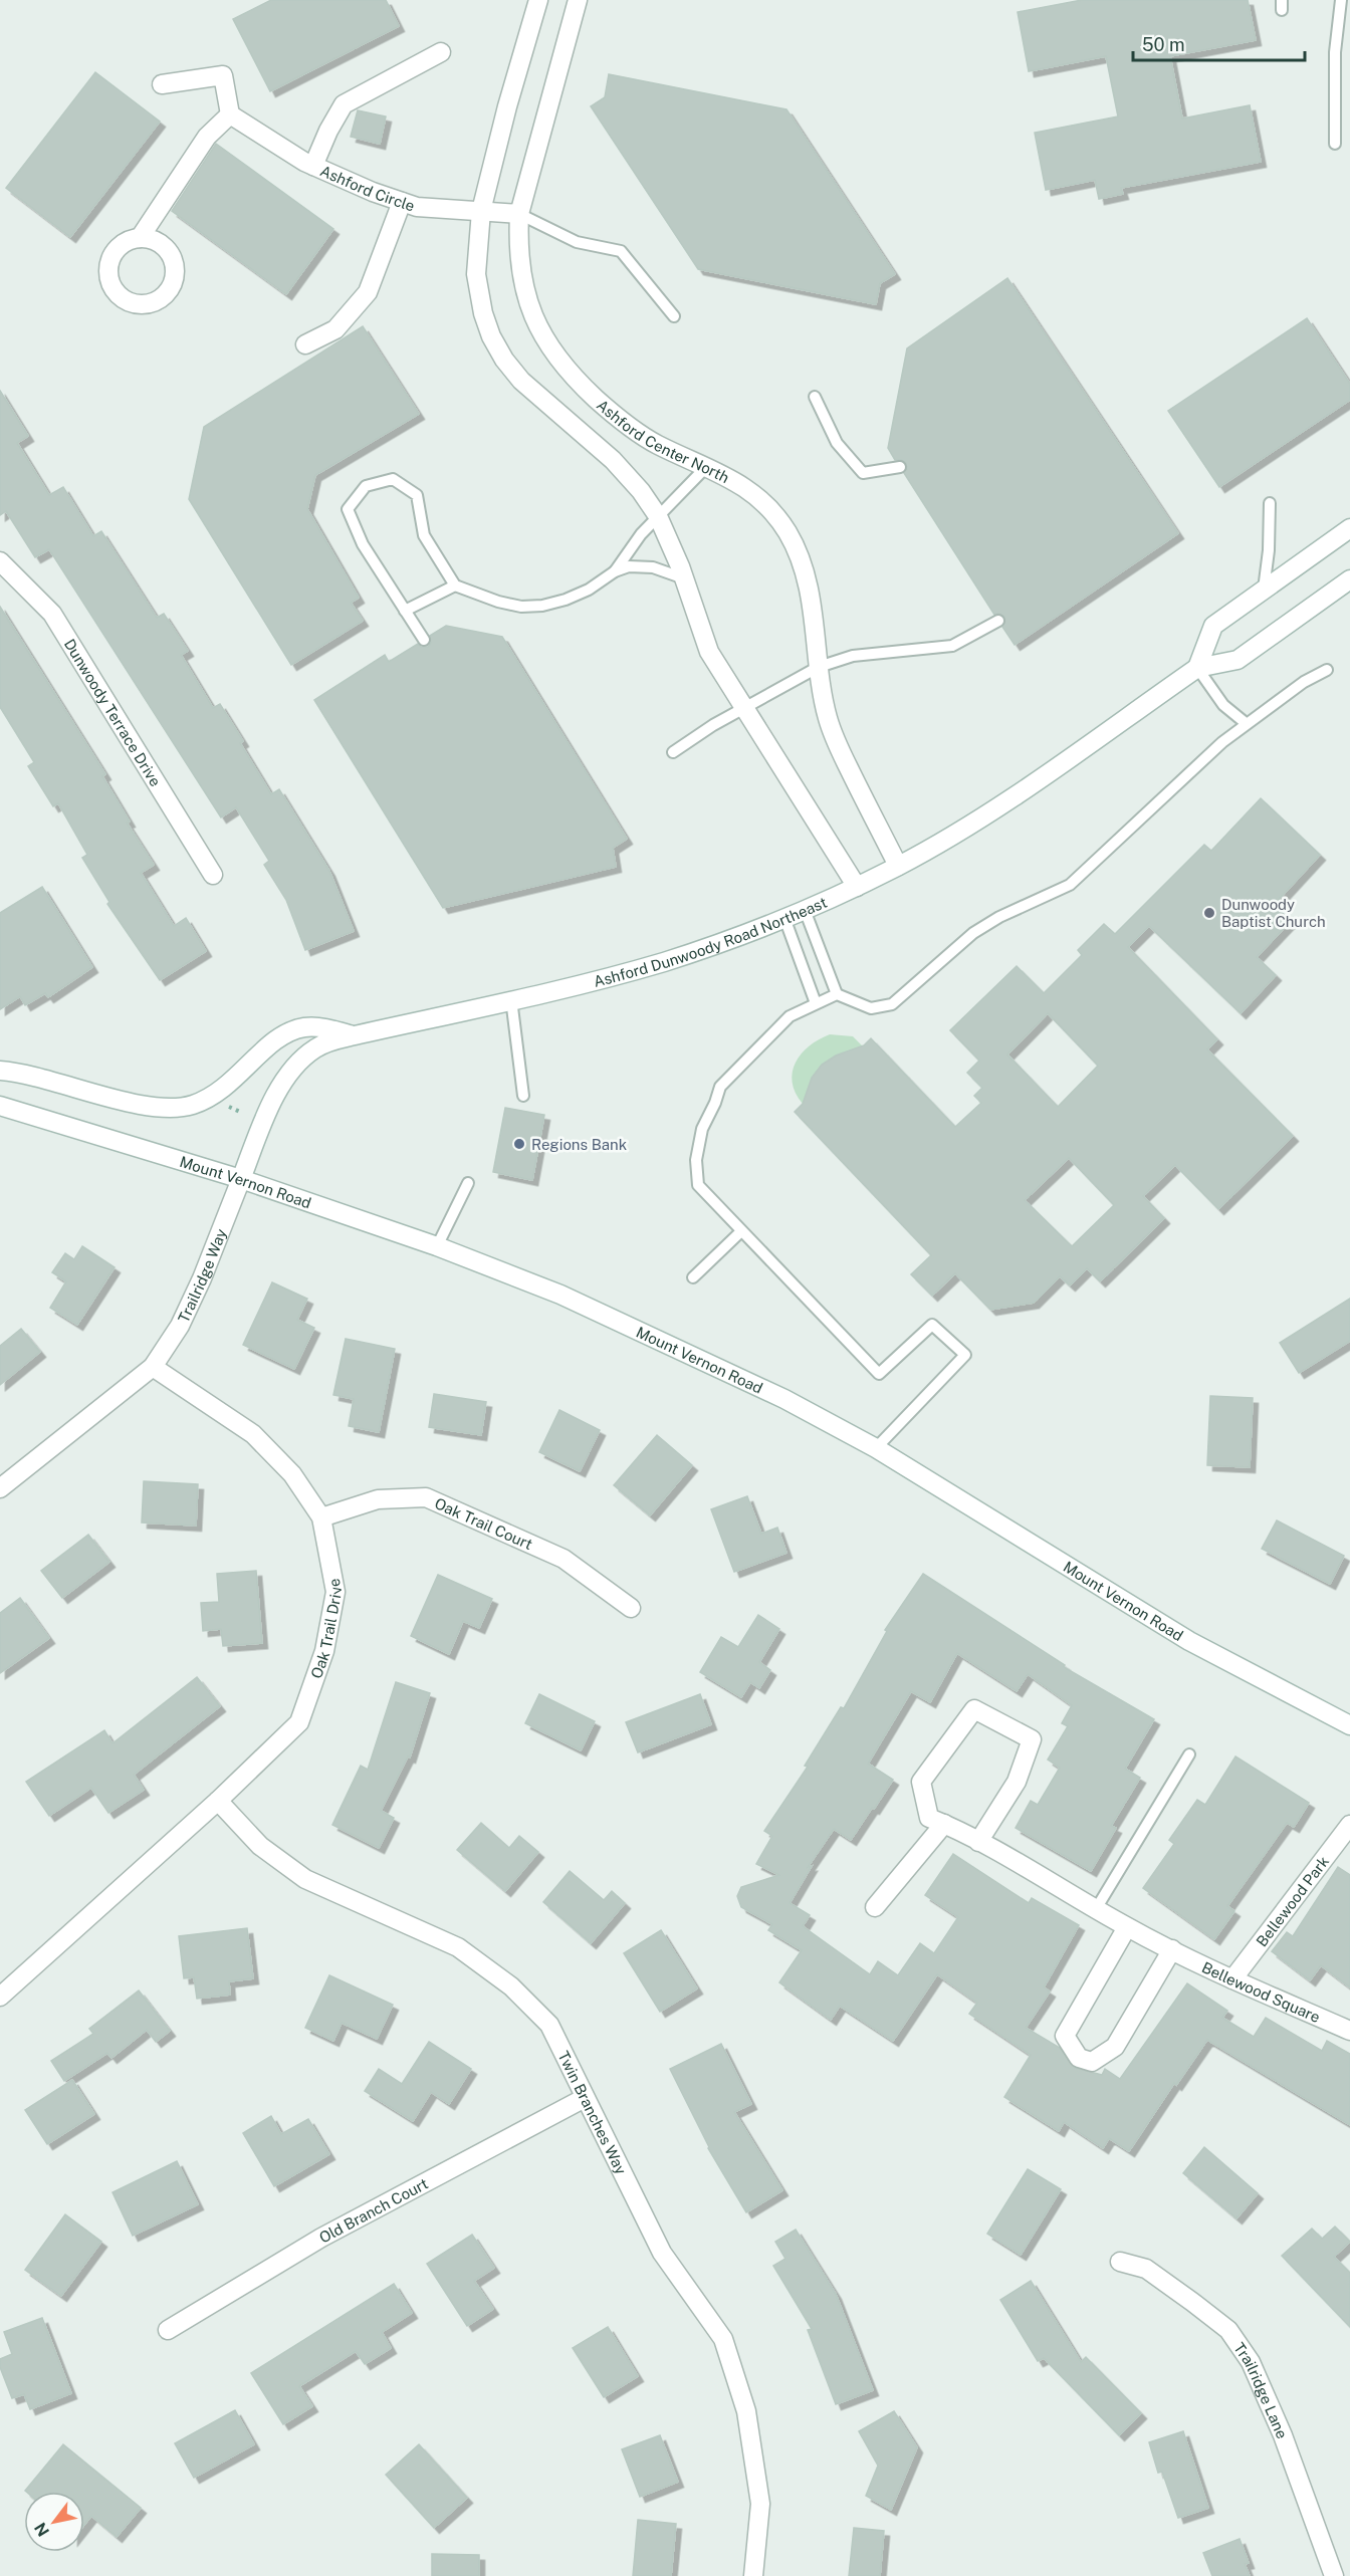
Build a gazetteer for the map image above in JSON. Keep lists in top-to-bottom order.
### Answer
{
  "streets": {
    "street": [
      "Ashford Circle",
      "Ashford Center North",
      "Dunwoody Terrace Drive",
      "Ashford Dunwoody Road Northeast",
      "Mount Vernon Road",
      "Trailridge Way",
      "Oak Trail Court",
      "Oak Trail Drive",
      "Bellewood Park",
      "Bellewood Square",
      "Twin Branches Way",
      "Old Branch Court",
      "Trailridge Lane"
    ]
  },
  "crossings": [
    ["Ashford Circle", "Ashford Center North"],
    ["Ashford Center North", "Ashford Dunwoody Road Northeast"],
    ["Ashford Dunwoody Road Northeast", "Mount Vernon Road"],
    ["Ashford Dunwoody Road Northeast", "Trailridge Way"],
    ["Mount Vernon Road", "Trailridge Way"],
    ["Trailridge Way", "Oak Trail Drive"],
    ["Oak Trail Court", "Oak Trail Drive"],
    ["Oak Trail Drive", "Twin Branches Way"],
    ["Bellewood Park", "Bellewood Square"],
    ["Twin Branches Way", "Old Branch Court"]
  ],
  "places": ["Dunwoody Baptist Church", "Regions Bank"],
  "scale_bar": "50 m",
  "north": "bottom left"
}
